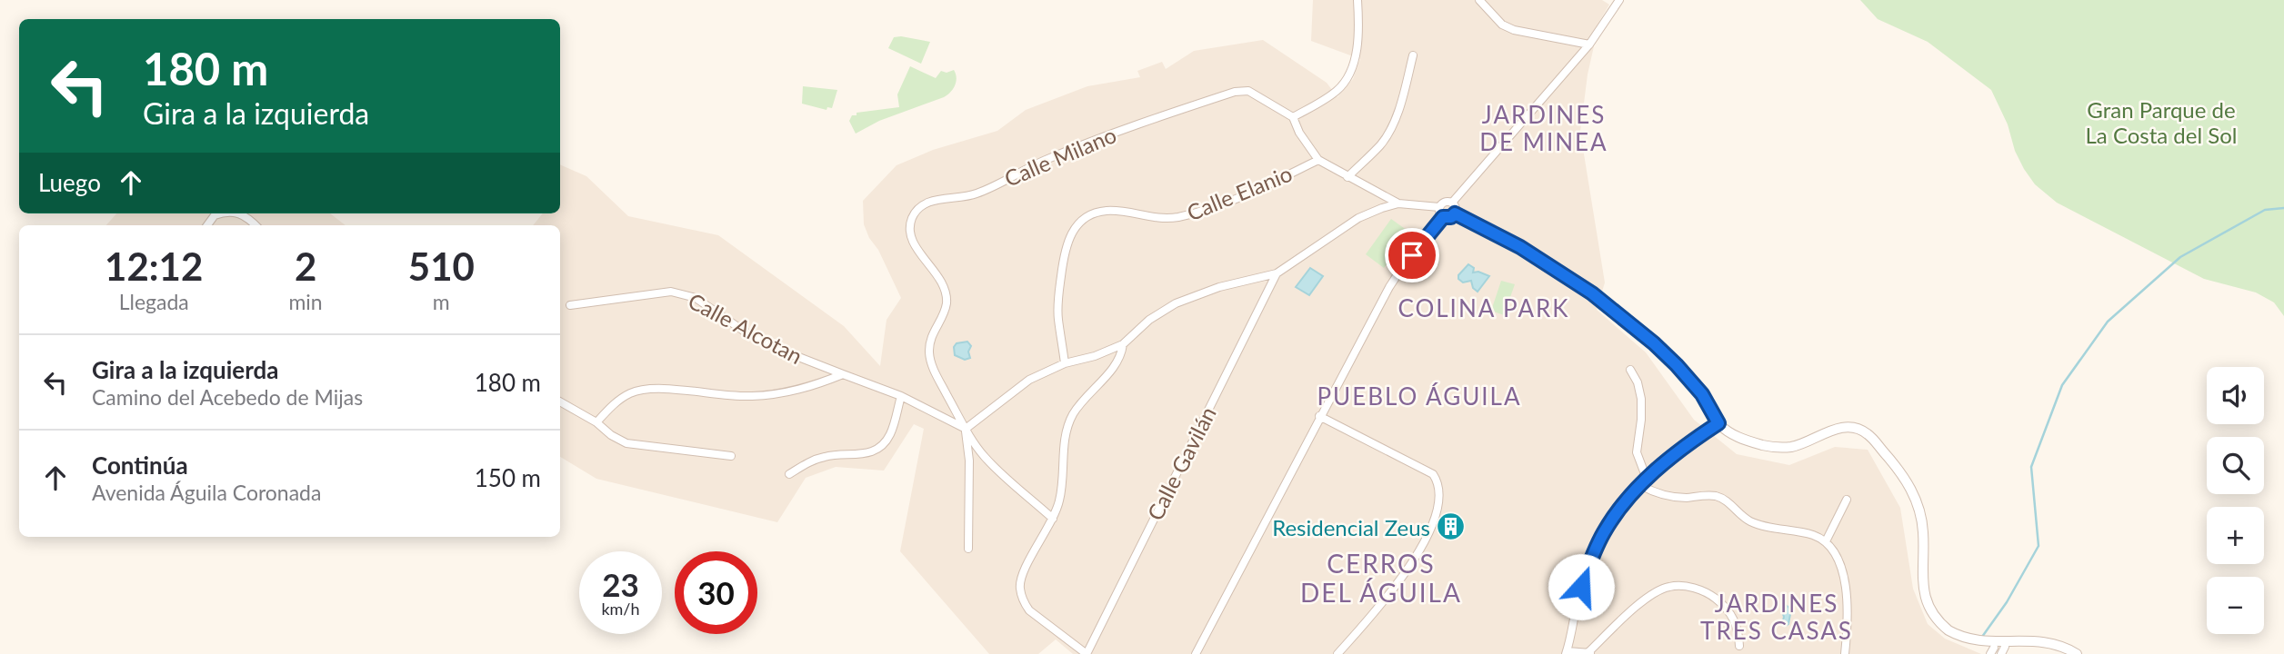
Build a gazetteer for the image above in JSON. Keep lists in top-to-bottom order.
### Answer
{
  "streets": {
    "street": [
      "Calle Milano",
      "Calle Elanio",
      "Calle Alcotan",
      "Calle Gavilán"
    ]
  },
  "crossings": [
    ["Calle Milano", "Calle Elanio"],
    ["Calle Milano", "Calle Alcotan"]
  ],
  "districts": [
    "JARDINES DE MINEA",
    "COLINA PARK",
    "PUEBLO ÁGUILA",
    "CERROS DEL ÁGUILA",
    "JARDINES TRES CASAS"
  ],
  "parks": ["Gran Parque de La Costa del Sol"],
  "places": {
    "building": ["Residencial Zeus"]
  },
  "page": {
    "turn": ["180 m", "Gira a la izquierda"],
    "then": "Luego",
    "eta": [
      "12:12",
      "Llegada",
      "2",
      "min",
      "510",
      "m"
    ],
    "list": [
      {
        "name": "Gira a la izquierda",
        "note": "Camino del Acebedo de Mijas",
        "value": "180 m"
      },
      {
        "name": "Continúa",
        "note": "Avenida Águila Coronada",
        "value": "150 m"
      }
    ],
    "map_buttons": ["+", "−"],
    "speed": "23 km/h",
    "limit": "30"
  }
}
